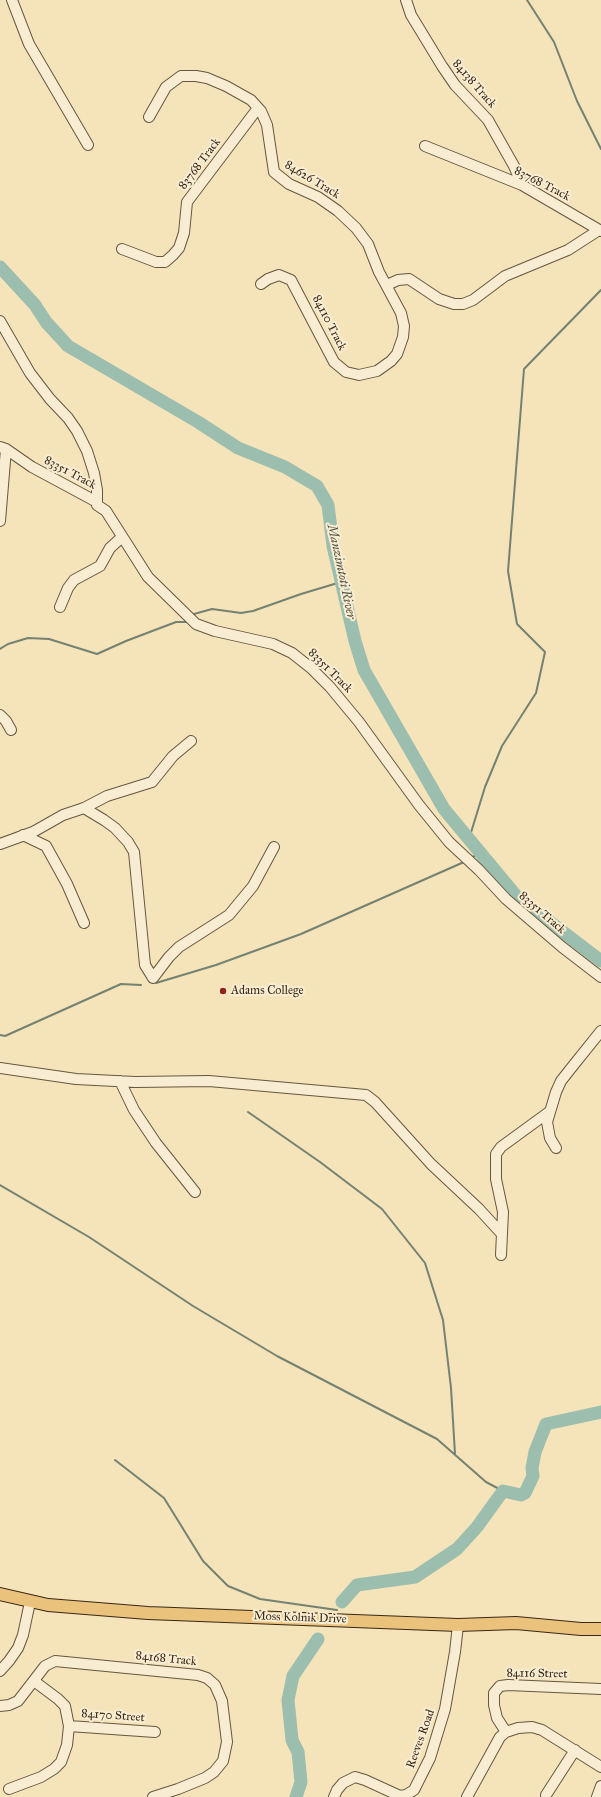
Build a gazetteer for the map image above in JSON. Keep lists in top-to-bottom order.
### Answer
{
  "streets": {
    "main road": ["Moss Kolnik Drive"],
    "street": [
      "84138 Track",
      "83768 Track",
      "84626 Track",
      "84110 Track",
      "83351 Track",
      "84168 Track",
      "84116 Street",
      "84170 Street",
      "Reeves Road"
    ]
  },
  "crossings": [
    ["84138 Track", "83768 Track"],
    ["83768 Track", "84626 Track"],
    ["84626 Track", "84110 Track"],
    ["Moss Kolnik Drive", "Reeves Road"]
  ],
  "water": ["Manzimtoti River"],
  "places": ["Adams College"]
}
